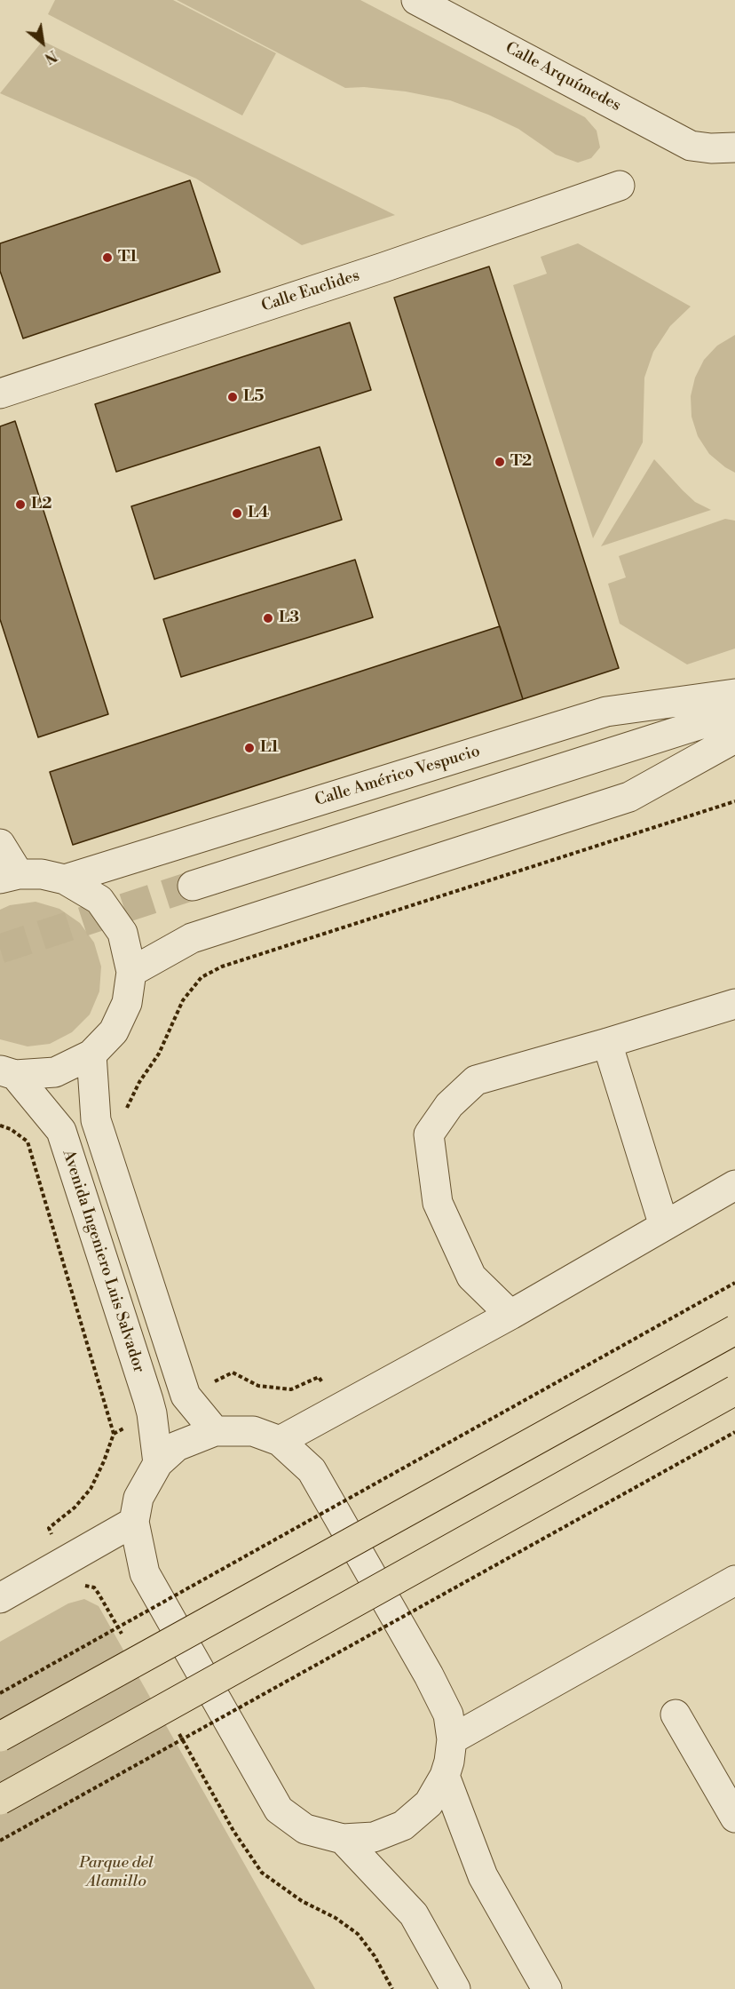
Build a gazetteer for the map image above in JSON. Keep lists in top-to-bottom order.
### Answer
{
  "streets": {
    "street": [
      "Calle Arquímedes",
      "Calle Euclides",
      "Calle Américo Vespucio",
      "Avenida Ingeniero Luis Salvador"
    ]
  },
  "parks": ["Parque del Alamillo"],
  "places": [
    "T1",
    "L5",
    "T2",
    "L2",
    "L4",
    "L3",
    "L1"
  ],
  "north": "bottom right"
}
